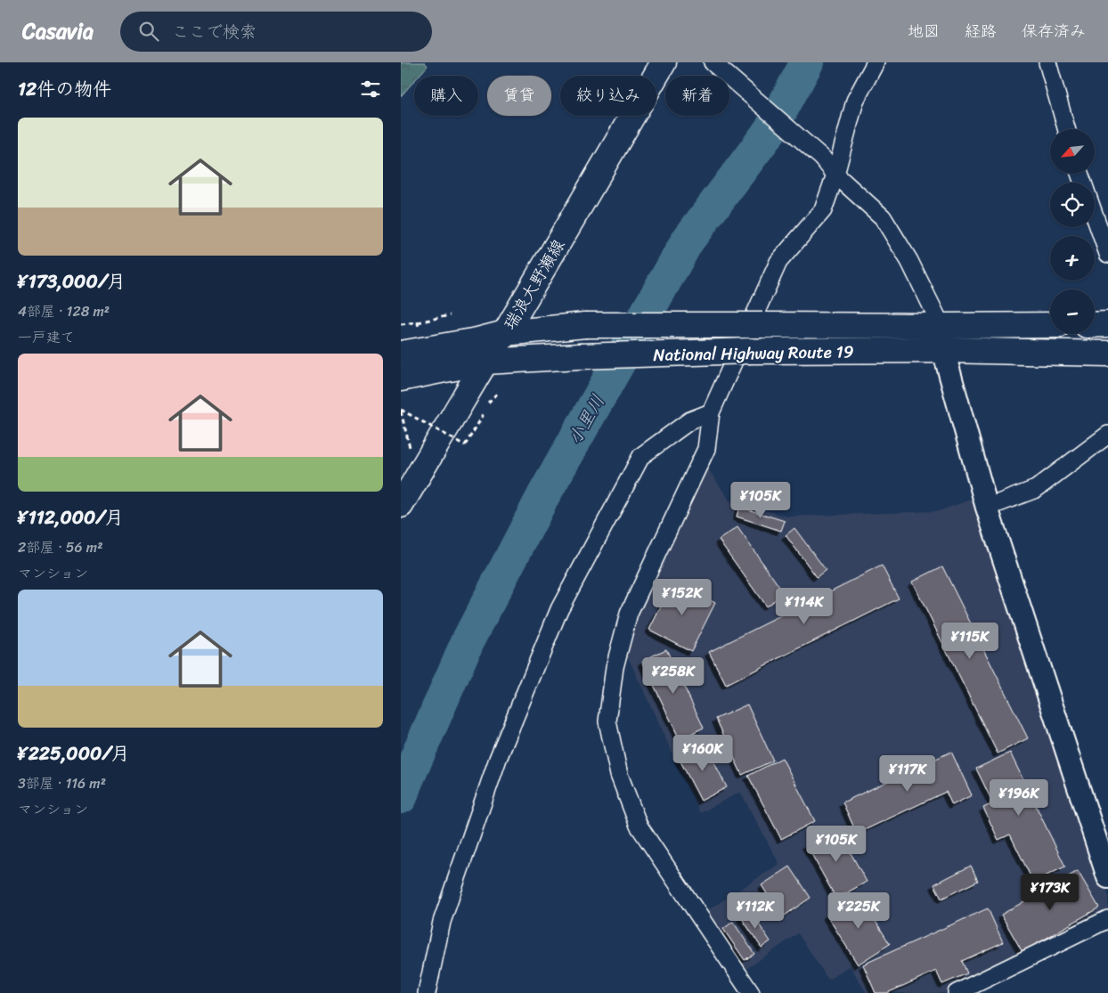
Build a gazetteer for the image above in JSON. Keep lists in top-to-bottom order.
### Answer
{
  "streets": {
    "main road": ["瑞浪大野瀬線", "National Highway Route 19"]
  },
  "crossings": [
    ["瑞浪大野瀬線", "National Highway Route 19"]
  ],
  "water": ["小里川"],
  "north": "bottom left",
  "page": {
    "header": "Casavia",
    "search": "ここで検索",
    "nav": ["地図", "経路", "保存済み"],
    "heading": "12件の物件",
    "chip": [
      "購入",
      "賃貸",
      "絞り込み",
      "新着"
    ],
    "list": [
      {
        "name": "¥173,000/月",
        "note": "4部屋 · 128 m² · 一戸建て"
      },
      {
        "name": "¥112,000/月",
        "note": "2部屋 · 56 m² · マンション"
      },
      {
        "name": "¥225,000/月",
        "note": "3部屋 · 116 m² · マンション"
      }
    ],
    "map_buttons": ["+", "−"],
    "price": [
      "¥105K",
      "¥152K",
      "¥114K",
      "¥115K",
      "¥258K",
      "¥160K",
      "¥117K",
      "¥196K",
      "¥105K",
      "¥173K",
      "¥112K",
      "¥225K"
    ]
  }
}
